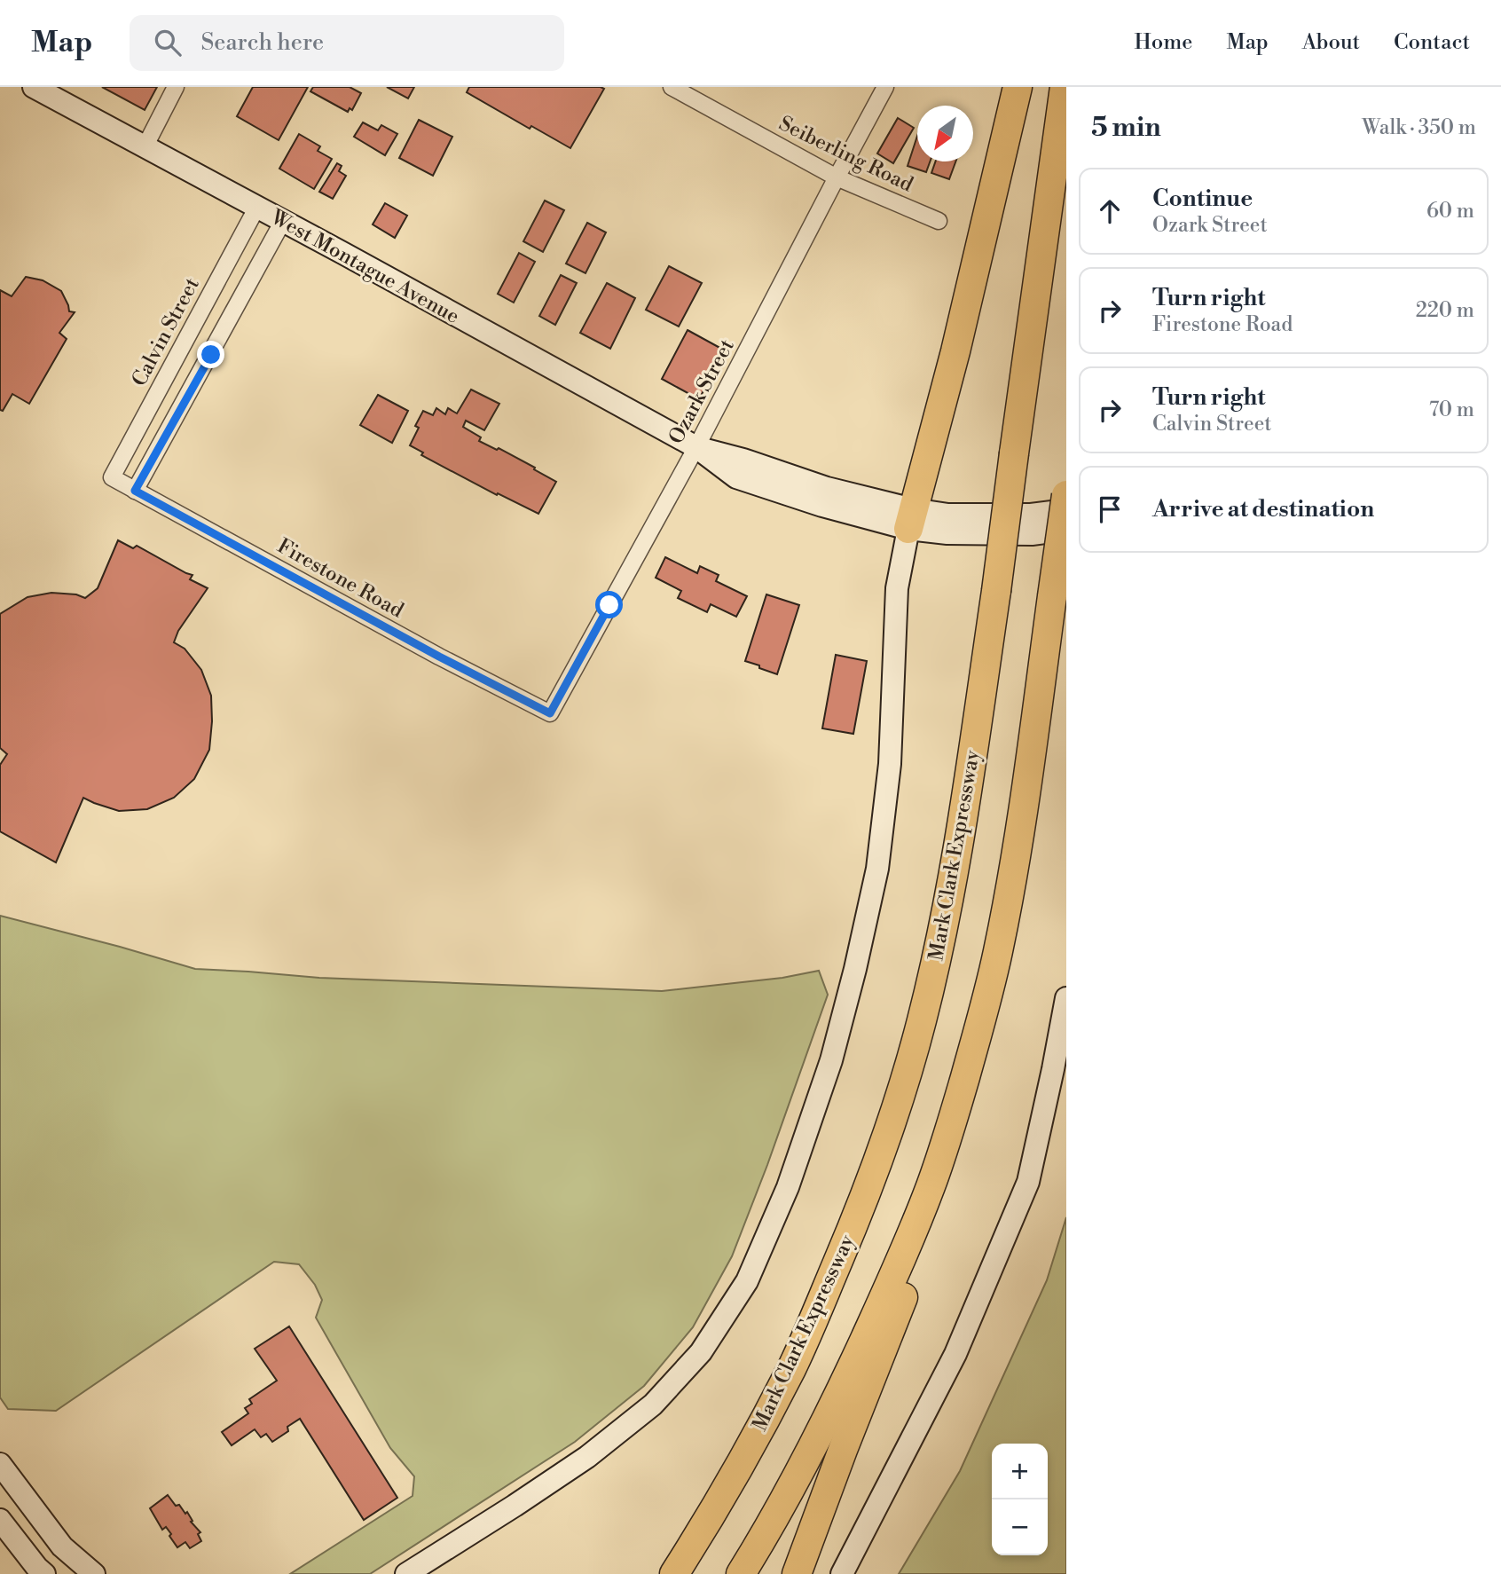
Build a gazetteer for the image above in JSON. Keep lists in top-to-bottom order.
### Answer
{
  "streets": {
    "highway": ["Mark Clark Expressway"],
    "main road": ["West Montague Avenue"],
    "street": [
      "Seiberling Road",
      "Calvin Street",
      "Ozark Street",
      "Firestone Road"
    ]
  },
  "crossings": [
    ["Seiberling Road", "Ozark Street"],
    ["West Montague Avenue", "Calvin Street"],
    ["West Montague Avenue", "Ozark Street"],
    ["Calvin Street", "Firestone Road"],
    ["Ozark Street", "Firestone Road"]
  ],
  "north": "bottom left",
  "page": {
    "header": "Map",
    "search": "Search here",
    "nav": [
      "Home",
      "Map",
      "About",
      "Contact"
    ],
    "heading": ["5 min", "Walk · 350 m"],
    "list": [
      ["Continue", "Ozark Street", "60 m"],
      ["Turn right", "Firestone Road", "220 m"],
      ["Turn right", "Calvin Street", "70 m"],
      "Arrive at destination"
    ],
    "map_buttons": ["+", "−"]
  }
}
